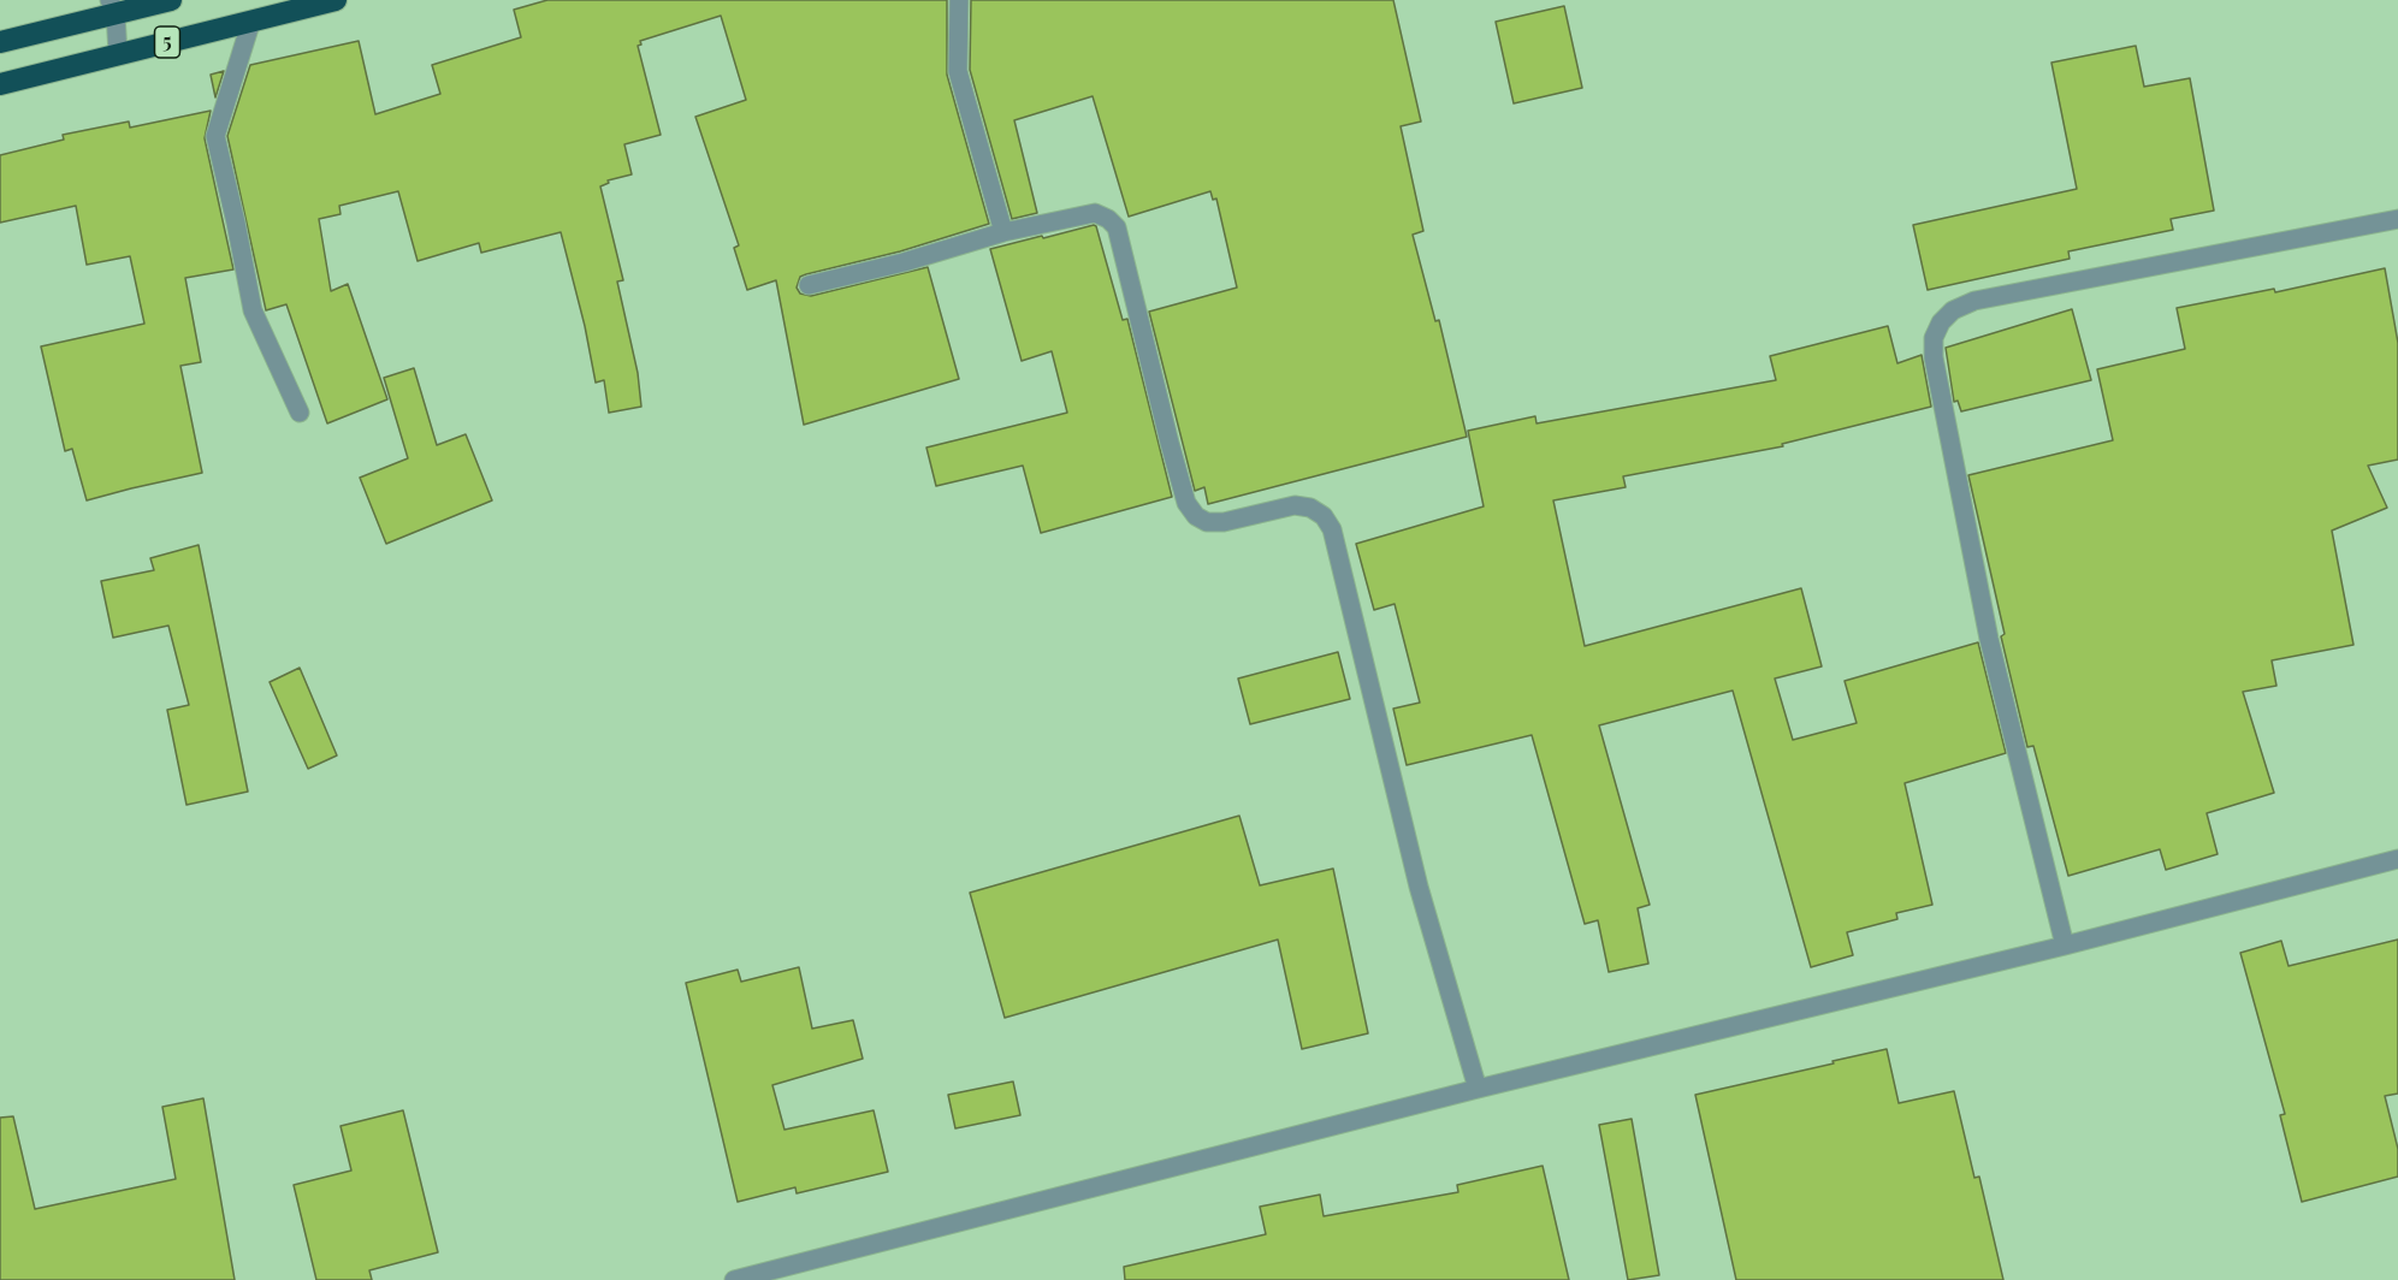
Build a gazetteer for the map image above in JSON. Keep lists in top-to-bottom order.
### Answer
{
  "streets": {
    "highway": ["5"]
  }
}
